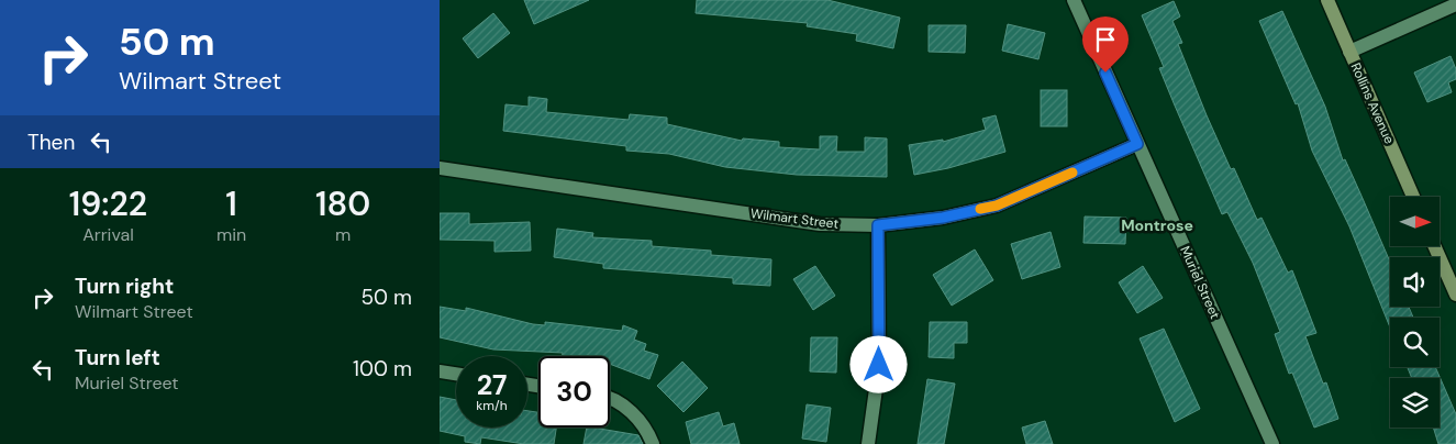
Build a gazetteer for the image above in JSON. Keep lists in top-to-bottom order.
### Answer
{
  "streets": {
    "street": ["Rollins Avenue", "Wilmart Street", "Muriel Street"]
  },
  "crossings": [
    ["Wilmart Street", "Muriel Street"]
  ],
  "districts": ["Montrose"],
  "north": "right",
  "page": {
    "turn": ["50 m", "Wilmart Street"],
    "then": "Then",
    "eta": [
      "19:22",
      "Arrival",
      "1",
      "min",
      "180",
      "m"
    ],
    "list": [
      {
        "name": "Turn right",
        "note": "Wilmart Street",
        "value": "50 m"
      },
      {
        "name": "Turn left",
        "note": "Muriel Street",
        "value": "100 m"
      }
    ],
    "speed": "27 km/h",
    "limit": "30"
  }
}
